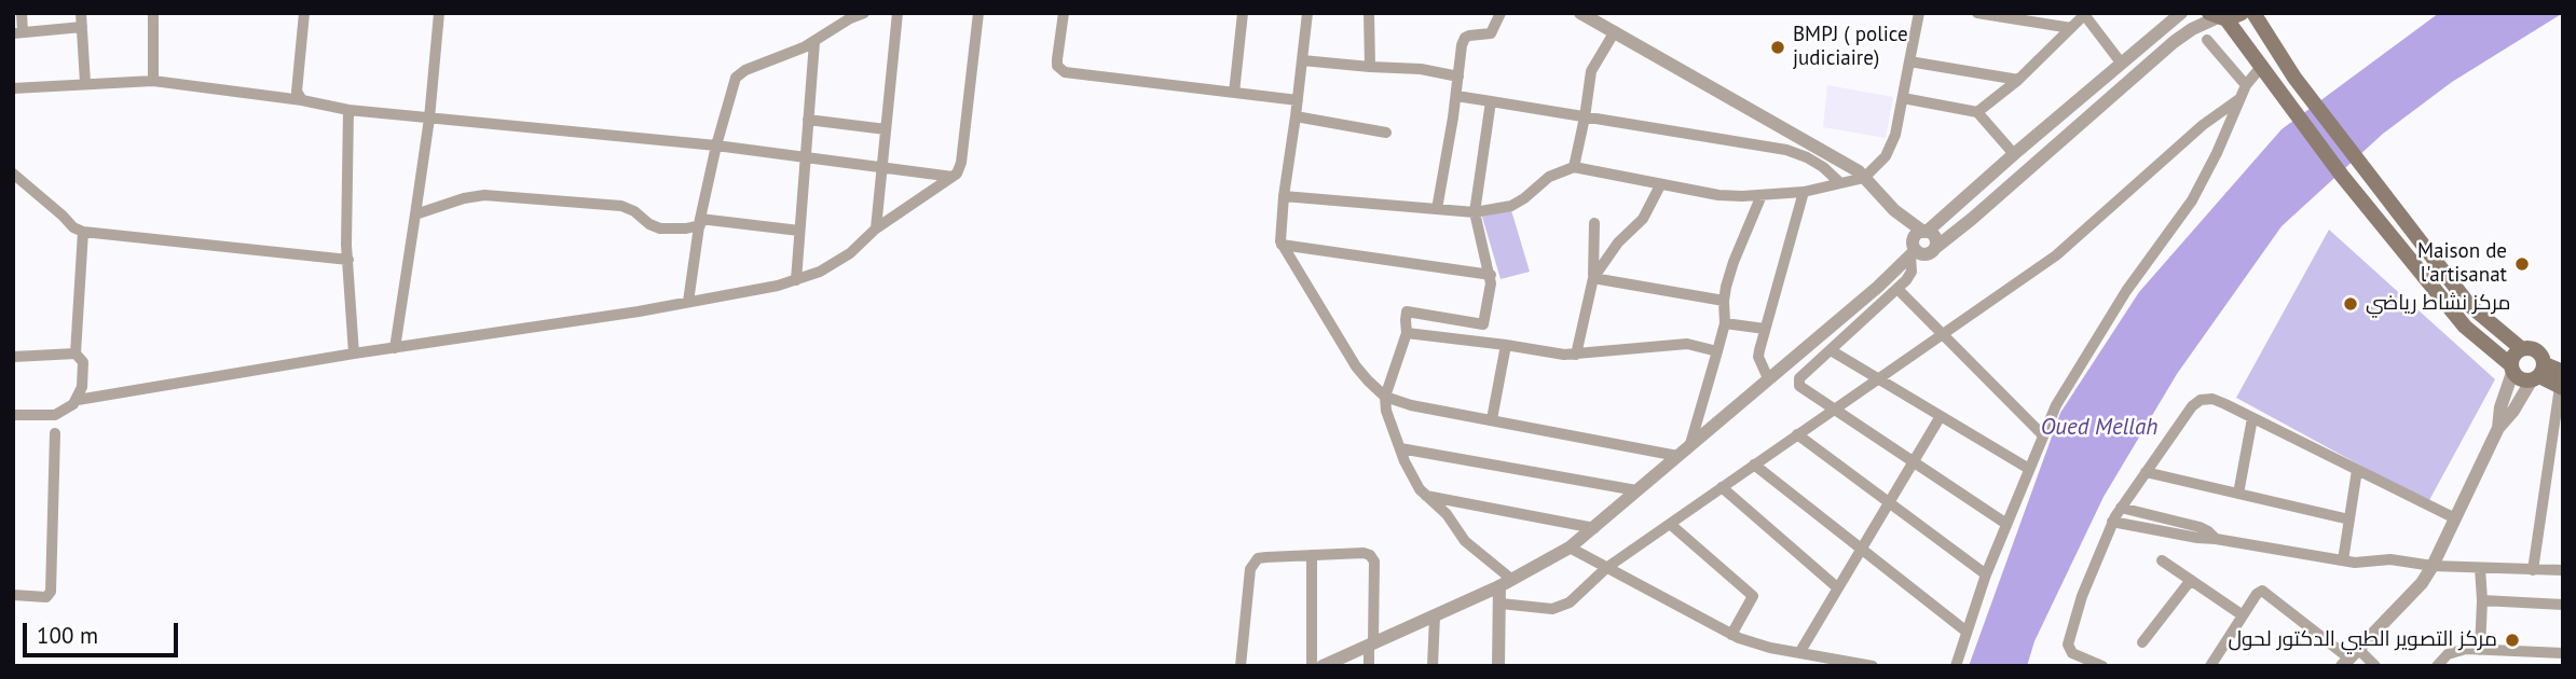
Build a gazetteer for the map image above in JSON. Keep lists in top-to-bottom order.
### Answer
{
  "water": ["Oued Mellah"],
  "places": [
    "BMPJ ( police judiciaire)",
    "Maison de l'artisanat",
    "مركز نشاط رياضي",
    "مركز التصوير الطبي الدكتور لحول"
  ],
  "scale_bar": "100 m"
}
